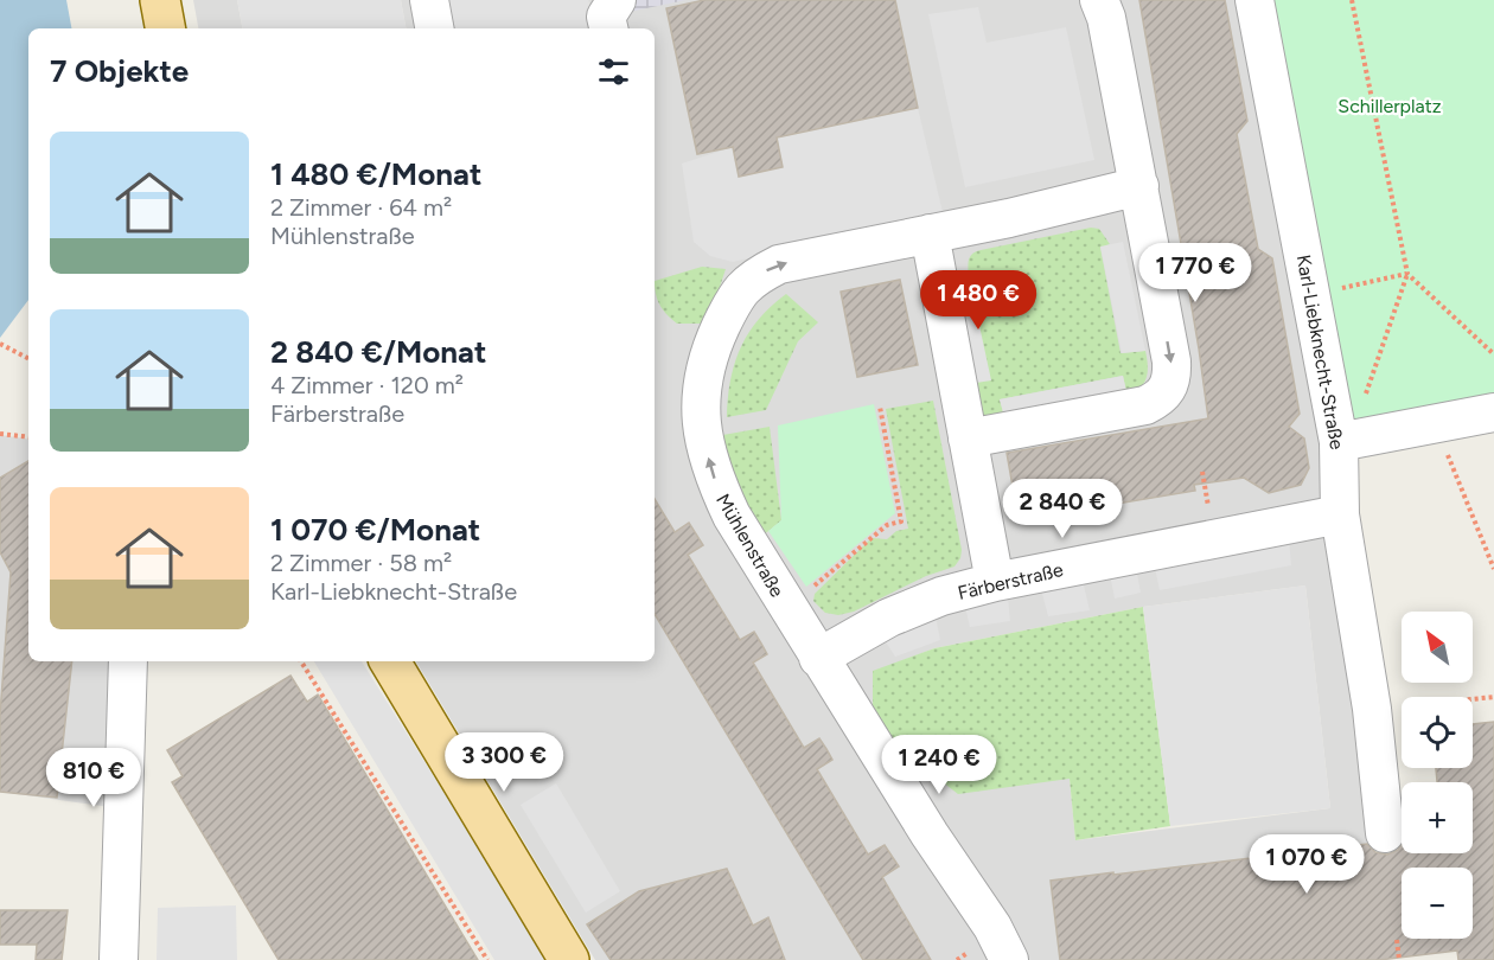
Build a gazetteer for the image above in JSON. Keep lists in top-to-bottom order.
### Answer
{
  "streets": {
    "street": ["Karl-Liebknecht-Straße", "Mühlenstraße", "Färberstraße"]
  },
  "crossings": [
    ["Karl-Liebknecht-Straße", "Färberstraße"],
    ["Mühlenstraße", "Färberstraße"]
  ],
  "parks": ["Schillerplatz"],
  "north": "top left",
  "page": {
    "heading": "7 Objekte",
    "list": [
      {
        "name": "1 480 €/Monat",
        "note": "2 Zimmer · 64 m² · Mühlenstraße"
      },
      {
        "name": "2 840 €/Monat",
        "note": "4 Zimmer · 120 m² · Färberstraße"
      },
      {
        "name": "1 070 €/Monat",
        "note": "2 Zimmer · 58 m² · Karl-Liebknecht-Straße"
      }
    ],
    "price": [
      "1 770 €",
      "1 480 €",
      "2 840 €",
      "3 300 €",
      "1 240 €",
      "810 €",
      "1 070 €"
    ],
    "map_buttons": ["+", "−"]
  }
}
